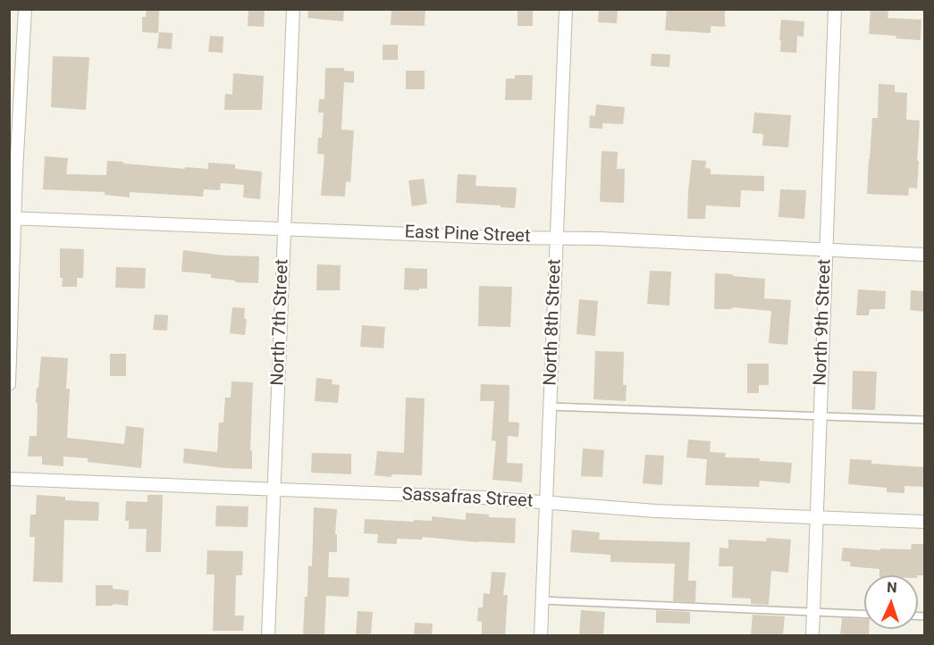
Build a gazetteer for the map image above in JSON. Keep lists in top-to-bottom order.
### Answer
{
  "streets": {
    "street": [
      "East Pine Street",
      "North 7th Street",
      "North 8th Street",
      "North 9th Street",
      "Sassafras Street"
    ]
  },
  "crossings": [
    ["East Pine Street", "North 7th Street"],
    ["East Pine Street", "North 8th Street"],
    ["East Pine Street", "North 9th Street"],
    ["North 7th Street", "Sassafras Street"],
    ["North 8th Street", "Sassafras Street"],
    ["North 9th Street", "Sassafras Street"]
  ],
  "north": "top"
}
